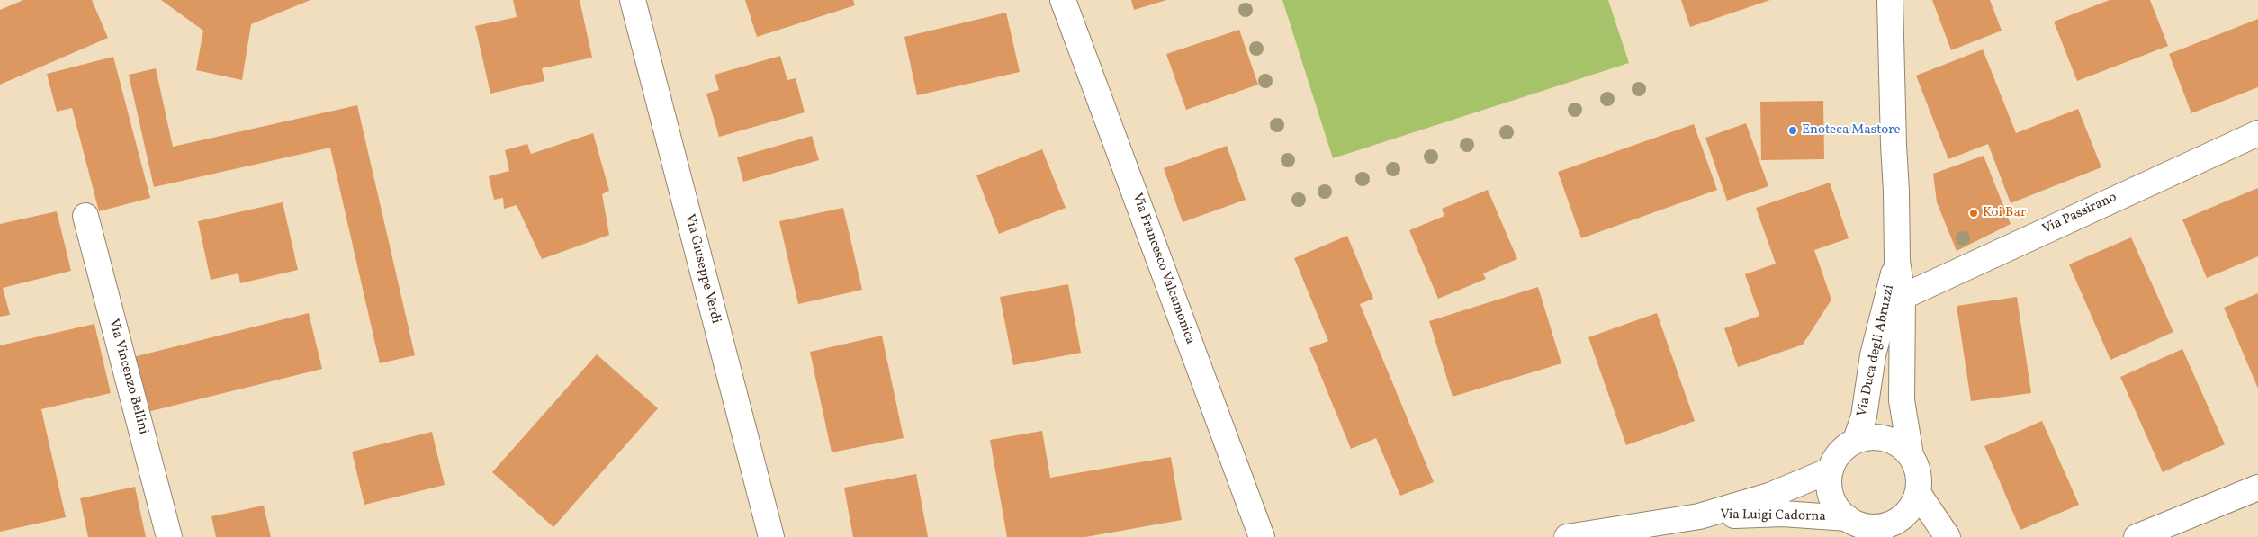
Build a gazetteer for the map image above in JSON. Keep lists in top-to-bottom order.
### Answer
{
  "streets": {
    "street": [
      "Via Passirano",
      "Via Giuseppe Verdi",
      "Via Francesco Valcamonica",
      "Via Duca degli Abruzzi",
      "Via Vincenzo Bellini",
      "Via Luigi Cadorna"
    ]
  },
  "crossings": [
    ["Via Passirano", "Via Duca degli Abruzzi"],
    ["Via Duca degli Abruzzi", "Via Luigi Cadorna"]
  ],
  "places": ["Enoteca Mastore", "Koi Bar"]
}
